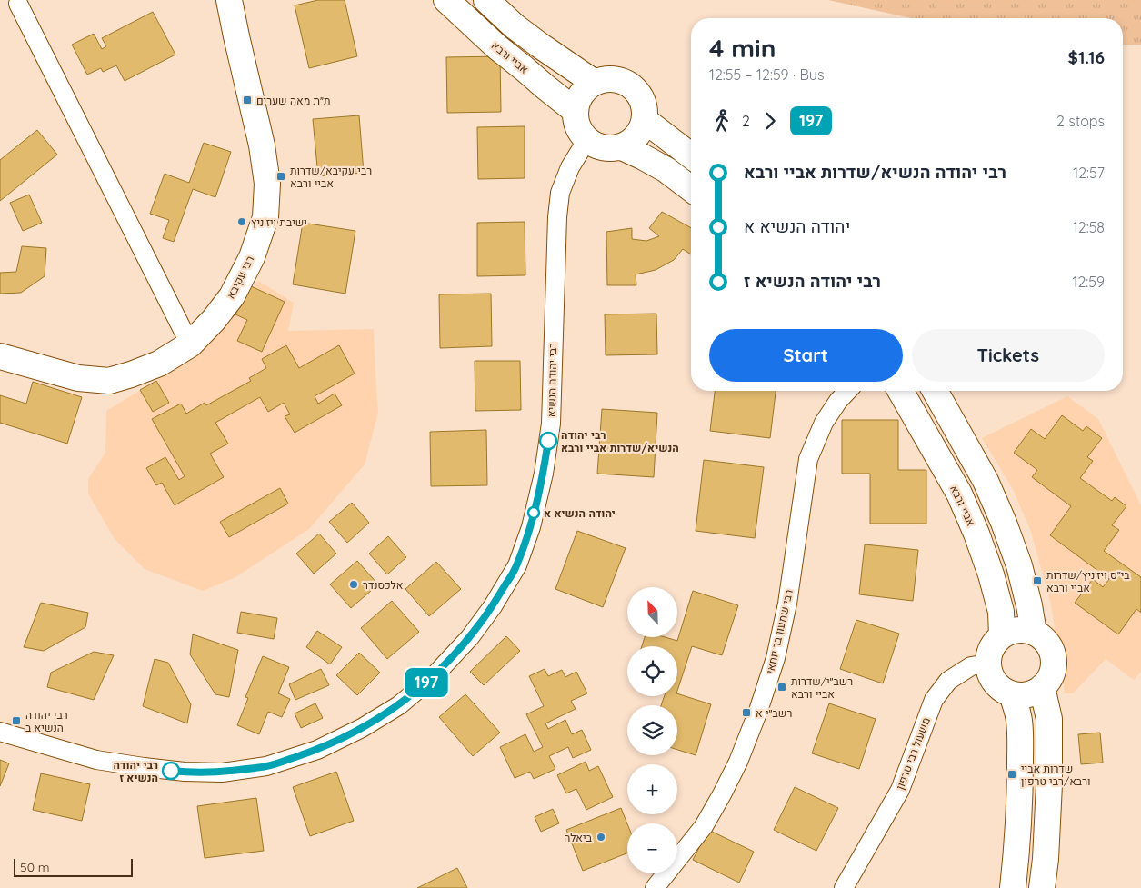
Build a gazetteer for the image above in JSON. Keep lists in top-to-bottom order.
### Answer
{
  "streets": {
    "street": [
      "אביי ורבא",
      "רבי עקיבא",
      "רבי יהודה הנשיא",
      "רבי שמעון בר יוחאי",
      "משעול רבי טרפון"
    ]
  },
  "crossings": [
    ["אביי ורבא", "רבי יהודה הנשיא"],
    ["אביי ורבא", "משעול רבי טרפון"]
  ],
  "places": {
    "transit": [
      "ת״ת מאה שערים",
      "רבי עקיבא/שדרות אביי ורבא",
      "בי״ס ויז׳ניץ/שדרות אביי ורבא",
      "רשב״י/שדרות אביי ורבא",
      "רשב״י א",
      "רבי יהודה הנשיא ב",
      "שדרות אביי ורבא/רבי טרפון"
    ],
    "other": [
      "ישיבת ויז'ניץ",
      "רבי יהודה הנשיא/שדרות אביי ורבא",
      "יהודה הנשיא א",
      "אלכסנדר",
      "רבי יהודה הנשיא ז",
      "ביאלה"
    ]
  },
  "lines": ["bus line 197"],
  "scale_bar": "50 m",
  "north": "top left",
  "page": {
    "on_map": "197",
    "heading": ["4 min", "12:55 – 12:59 · Bus", "$1.16"],
    "legs": ["2", "197", "2 stops"],
    "list": [
      {
        "name": "רבי יהודה הנשיא/שדרות אביי ורבא",
        "value": "12:57"
      },
      {
        "name": "יהודה הנשיא א",
        "value": "12:58"
      },
      {
        "name": "רבי יהודה הנשיא ז",
        "value": "12:59"
      }
    ],
    "buttons": ["Start", "Tickets"],
    "map_buttons": ["+", "−"],
    "scale": "50 m"
  }
}
